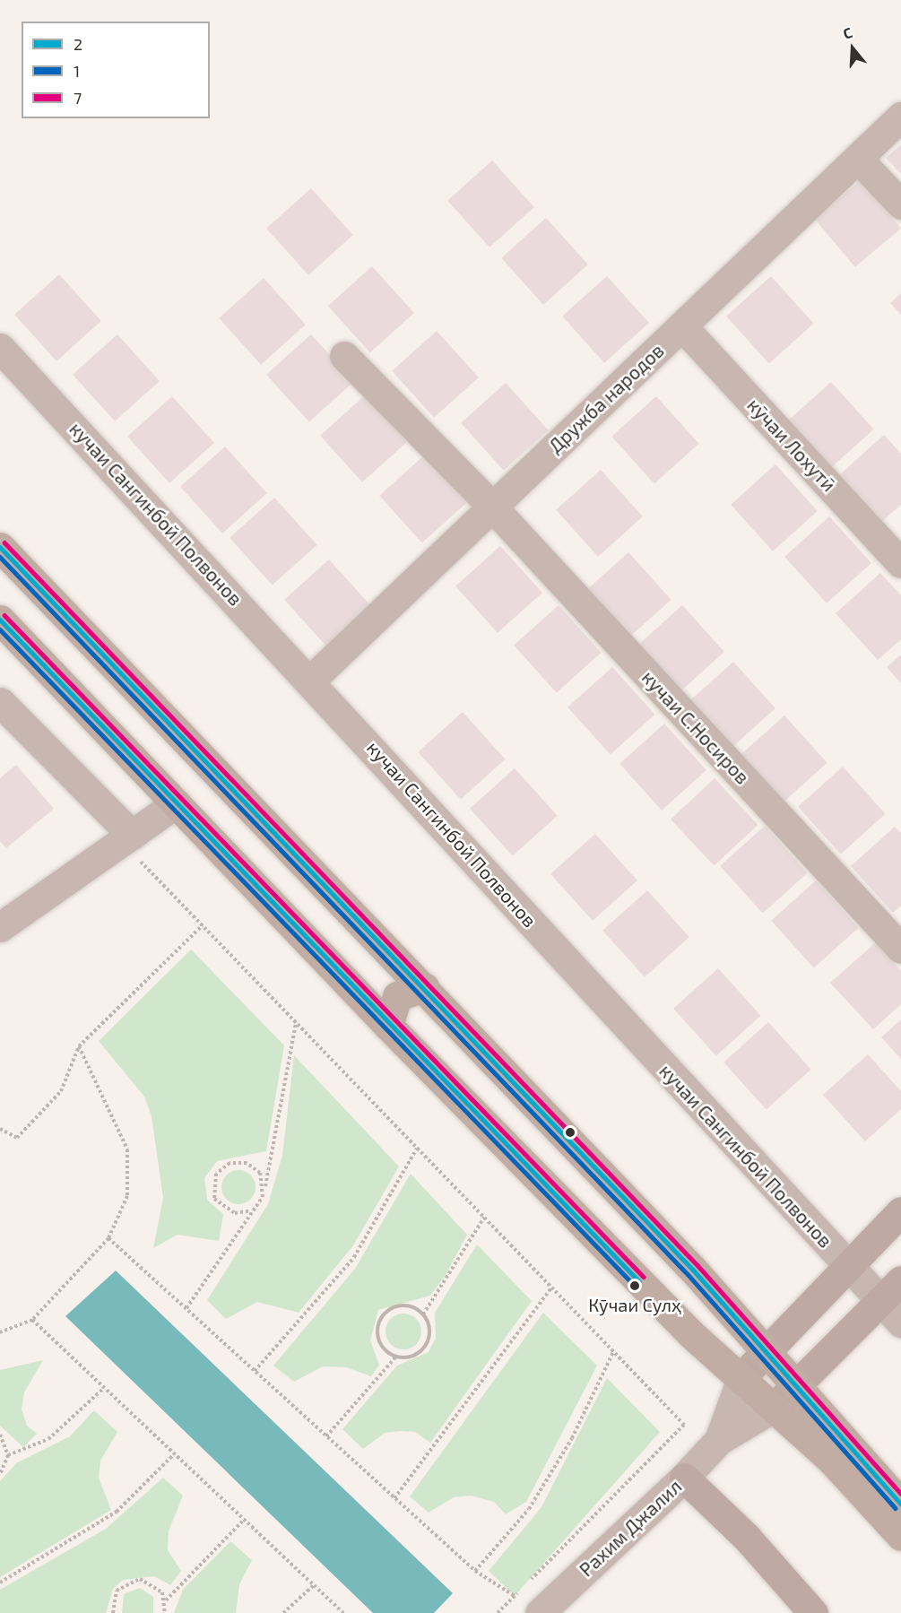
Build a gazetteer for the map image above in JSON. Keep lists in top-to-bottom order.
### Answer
{
  "streets": {
    "street": [
      "Дружба народов",
      "кӯчаи Лохутӣ",
      "кучаи Сангинбой Полвонов",
      "кучаи С.Носиров",
      "Рахим Джалил"
    ]
  },
  "crossings": [
    ["Дружба народов", "кӯчаи Лохутӣ"],
    ["Дружба народов", "кучаи Сангинбой Полвонов"],
    ["Дружба народов", "кучаи С.Носиров"]
  ],
  "places": ["Кӯчаи Сулҳ"],
  "lines": ["transit line 7", "transit line 2", "transit line 1"],
  "legend": ["2", "1", "7"],
  "north": "top"
}
